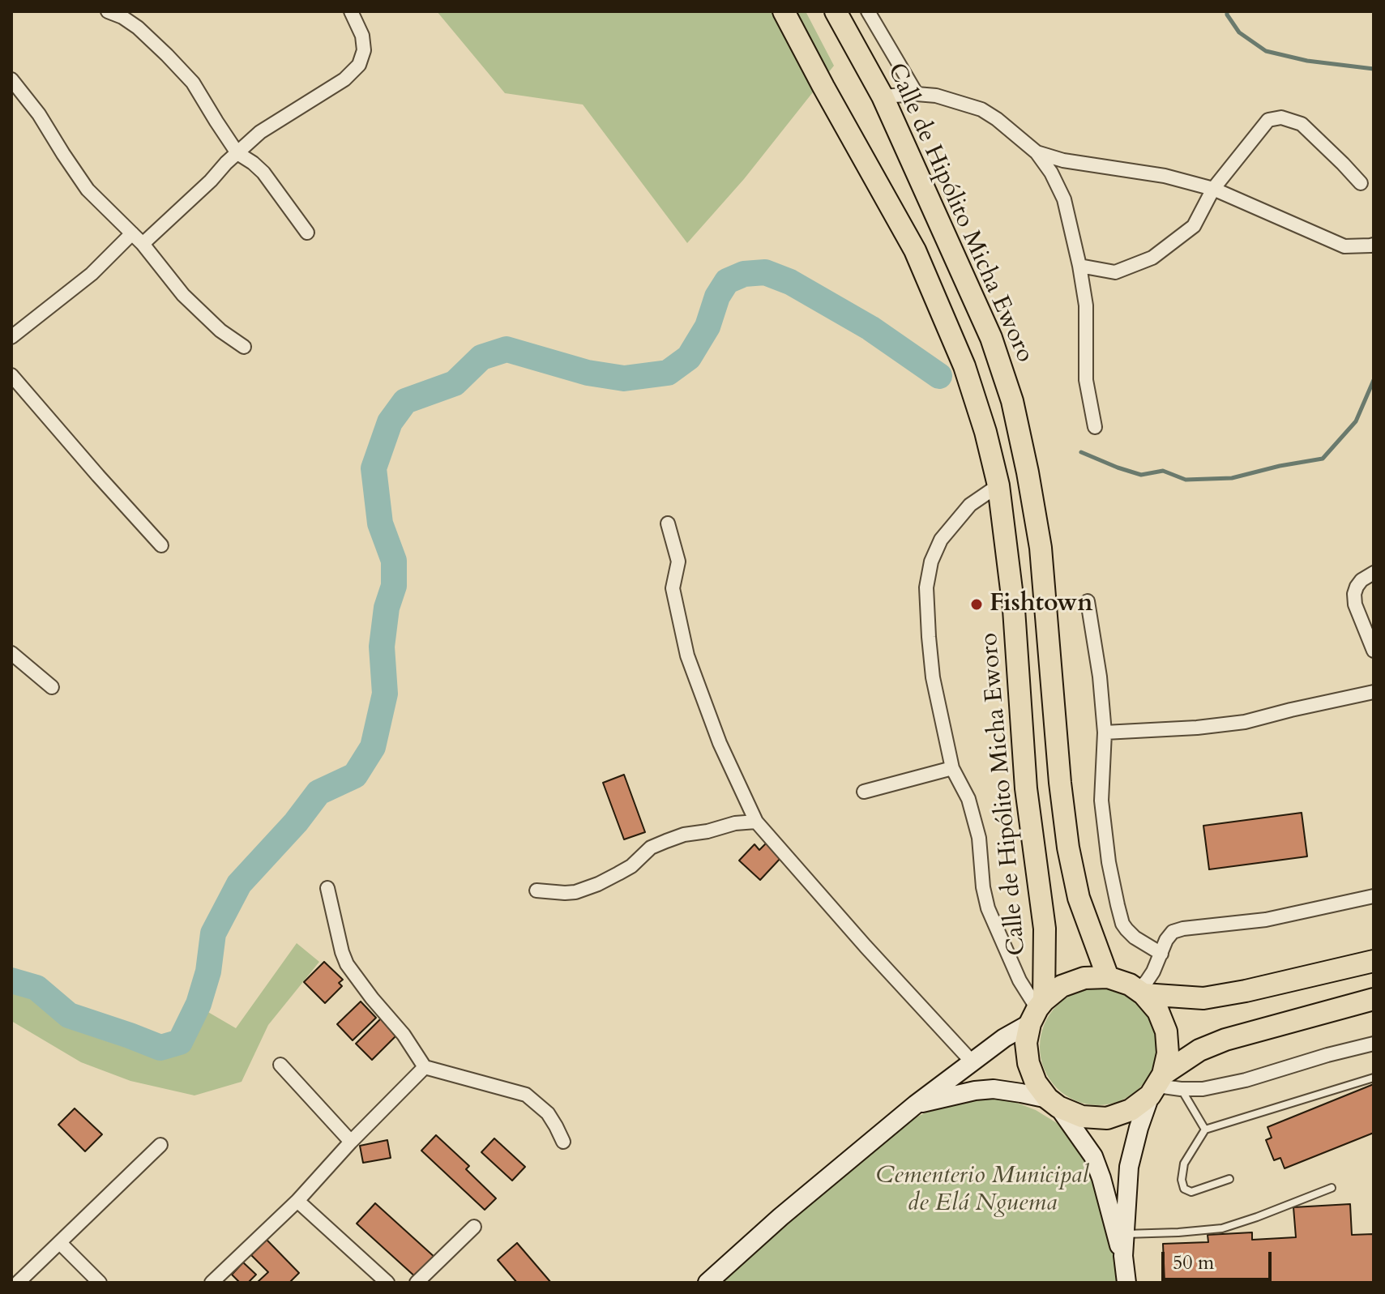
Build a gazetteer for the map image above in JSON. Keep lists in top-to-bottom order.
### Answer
{
  "streets": {
    "main road": ["Calle de Hipólito Micha Eworo"]
  },
  "parks": ["Cementerio Municipal de Elá Nguema"],
  "places": ["Fishtown"],
  "scale_bar": "50 m"
}
